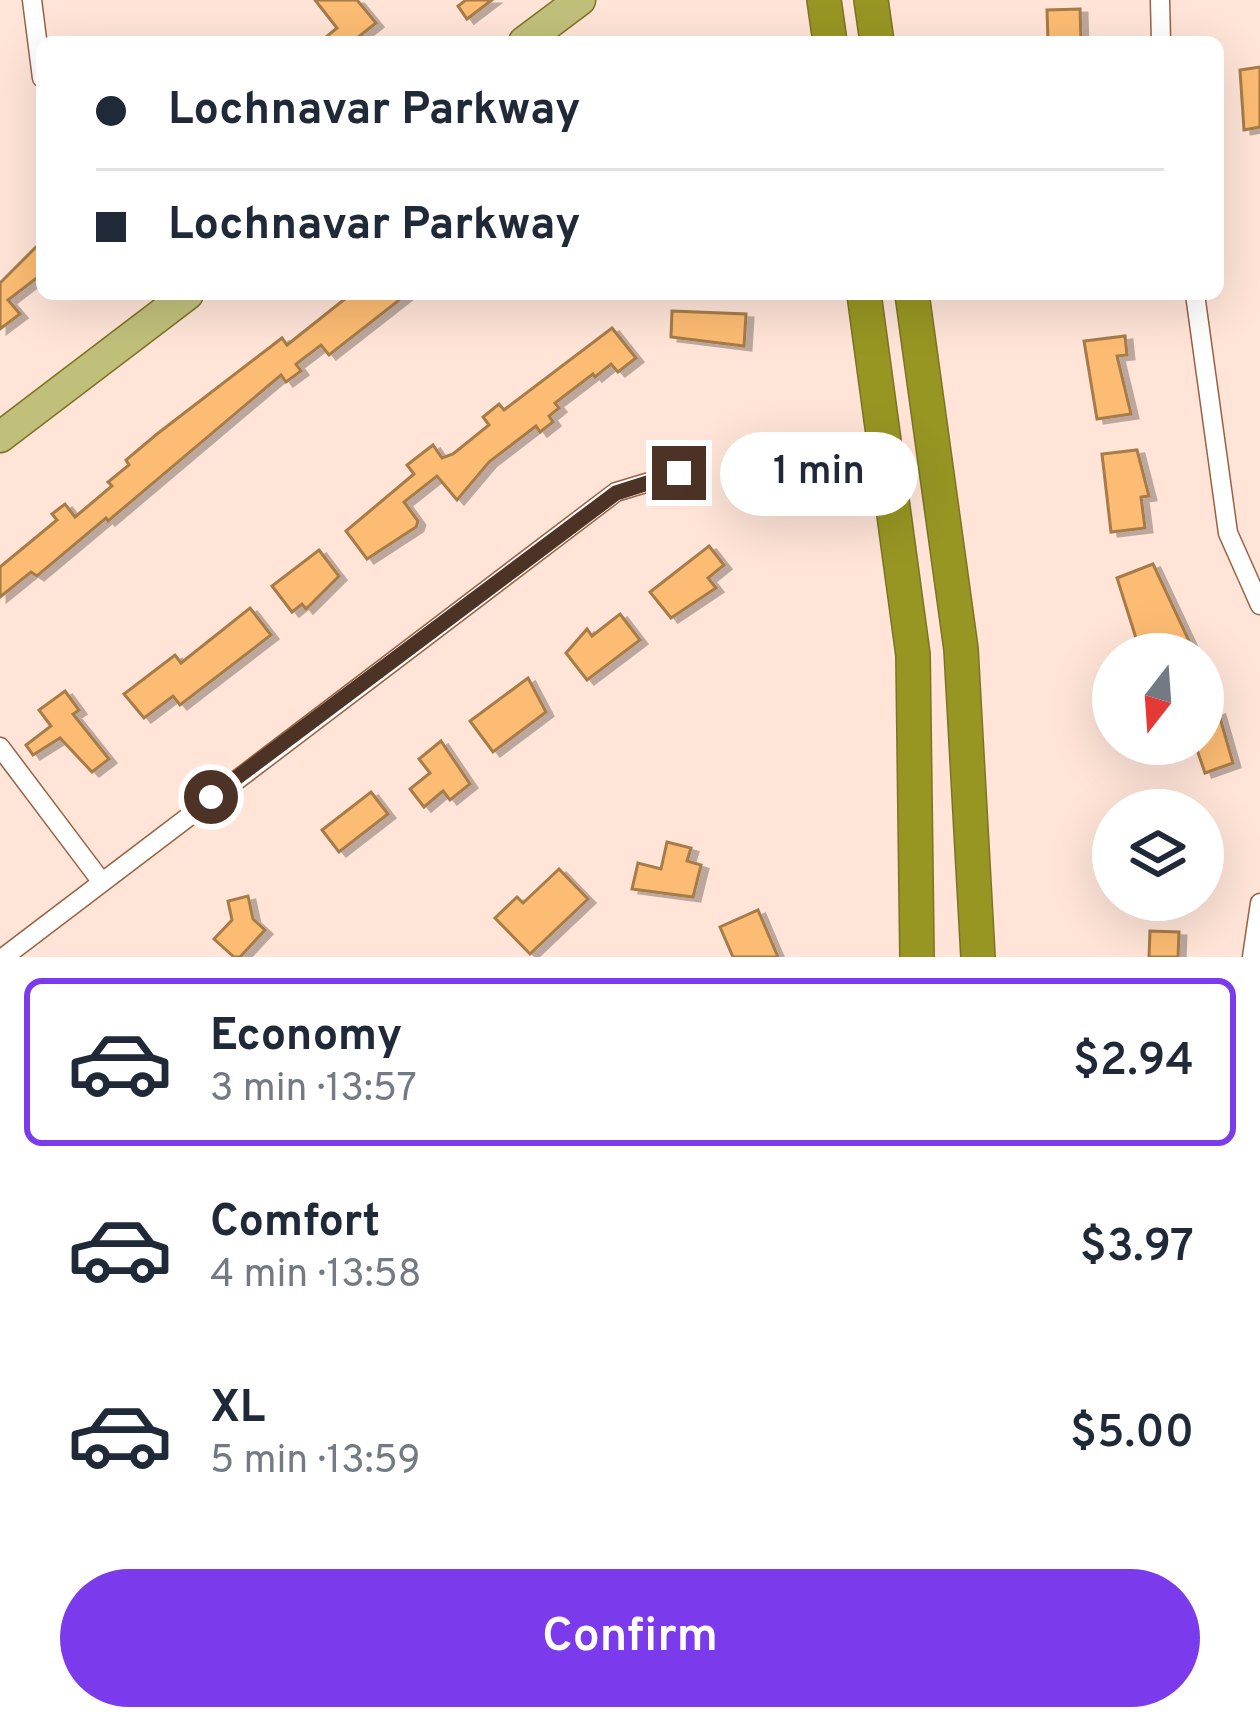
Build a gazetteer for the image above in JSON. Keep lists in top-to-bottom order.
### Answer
{
  "north": "bottom",
  "page": {
    "banner": ["Lochnavar Parkway", "Lochnavar Parkway"],
    "bubble": "1 min",
    "list": [
      {
        "name": "Economy",
        "note": "3 min · 13:57",
        "value": "$2.94"
      },
      {
        "name": "Comfort",
        "note": "4 min · 13:58",
        "value": "$3.97"
      },
      {
        "name": "XL",
        "note": "5 min · 13:59",
        "value": "$5.00"
      }
    ],
    "buttons": "Confirm"
  }
}
